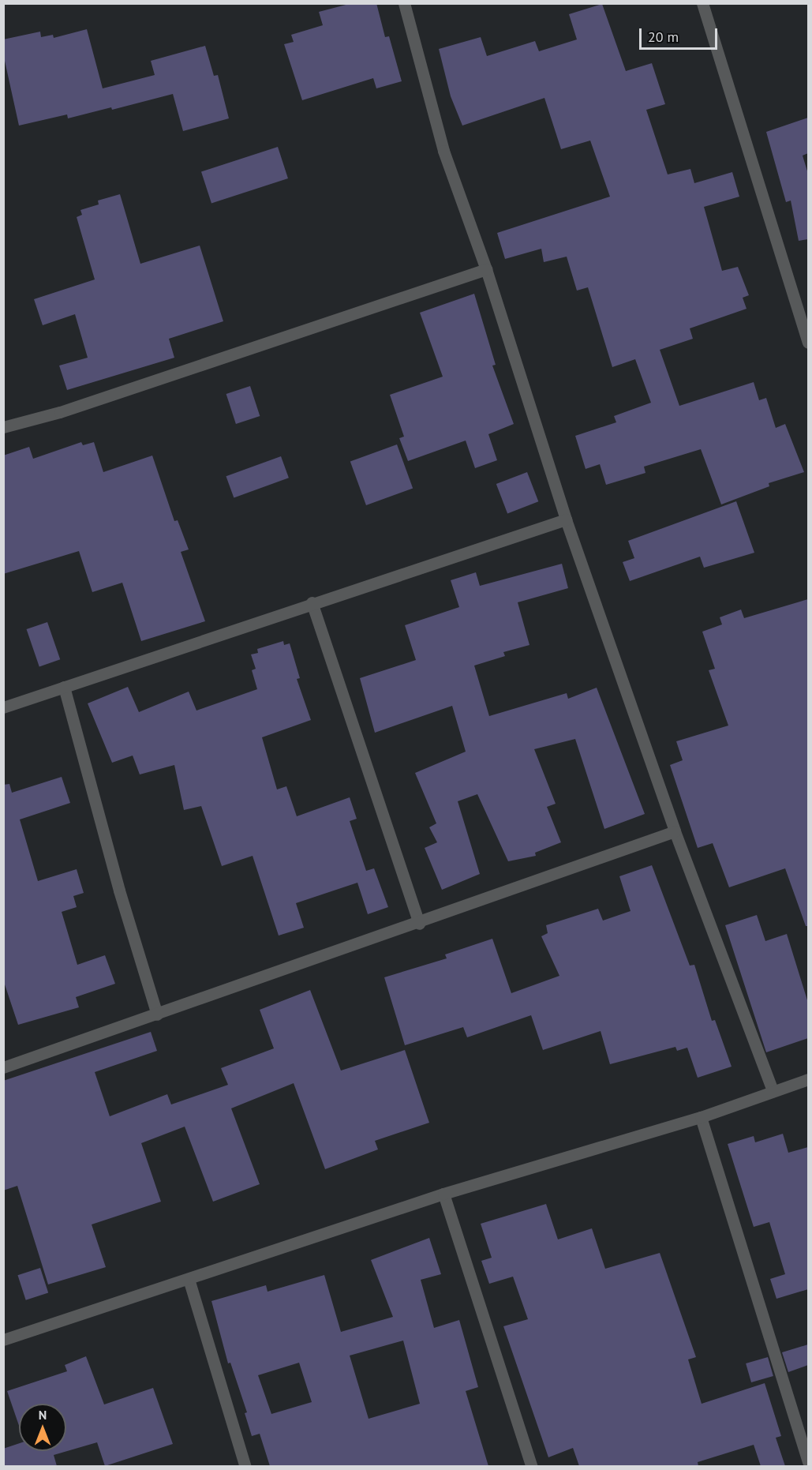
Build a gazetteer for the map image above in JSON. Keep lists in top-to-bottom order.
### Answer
{
  "scale_bar": "20 m",
  "north": "top"
}
